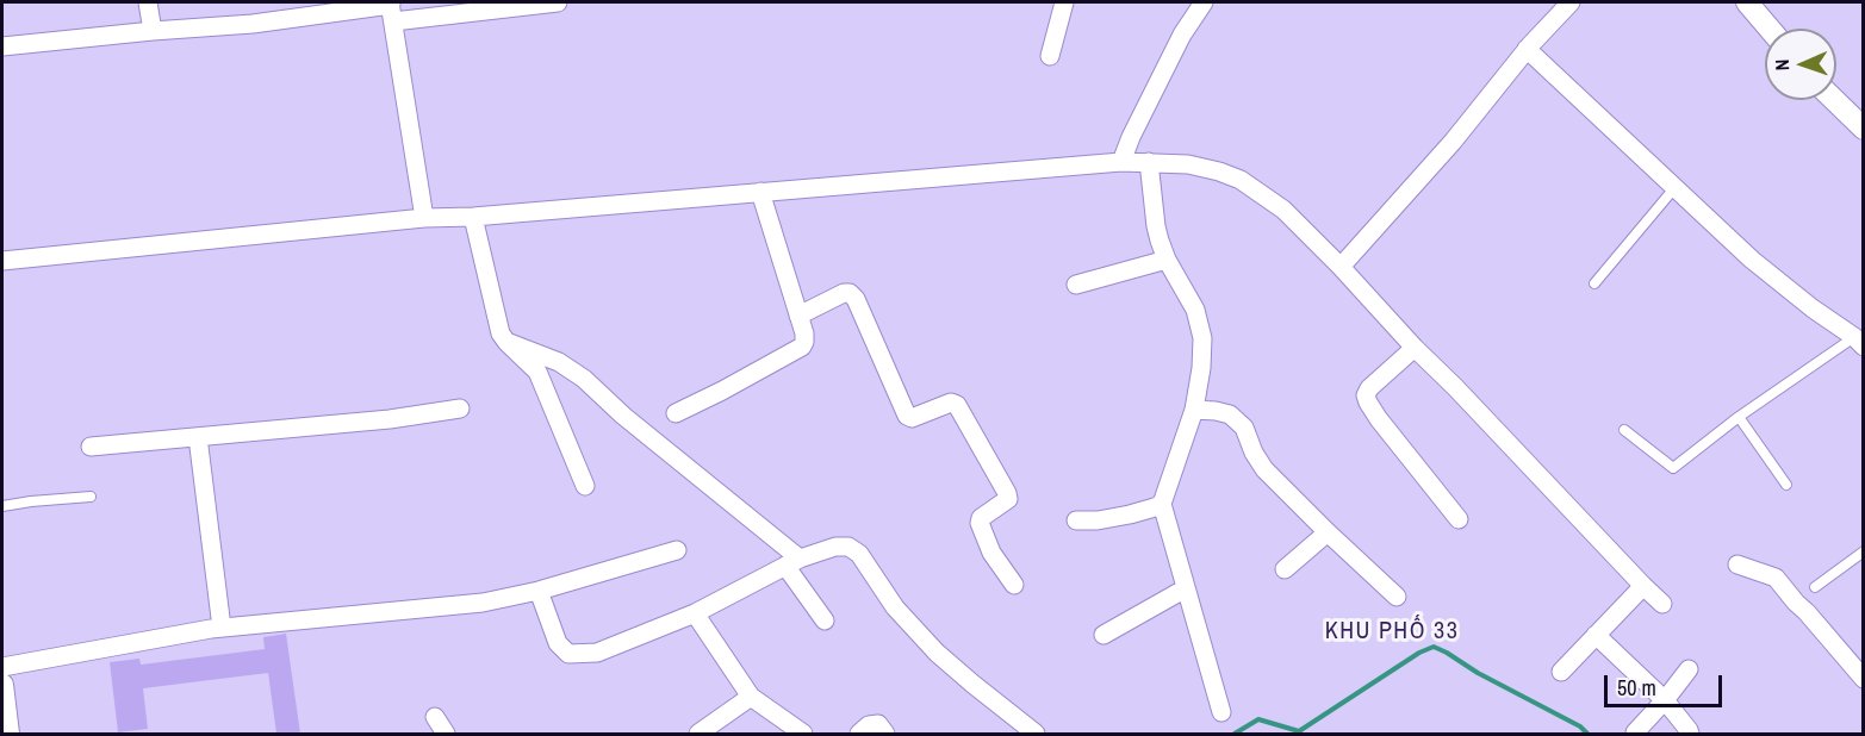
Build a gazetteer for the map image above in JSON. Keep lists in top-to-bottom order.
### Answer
{
  "districts": ["KHU PHỐ 33"],
  "scale_bar": "50 m",
  "north": "left"
}
